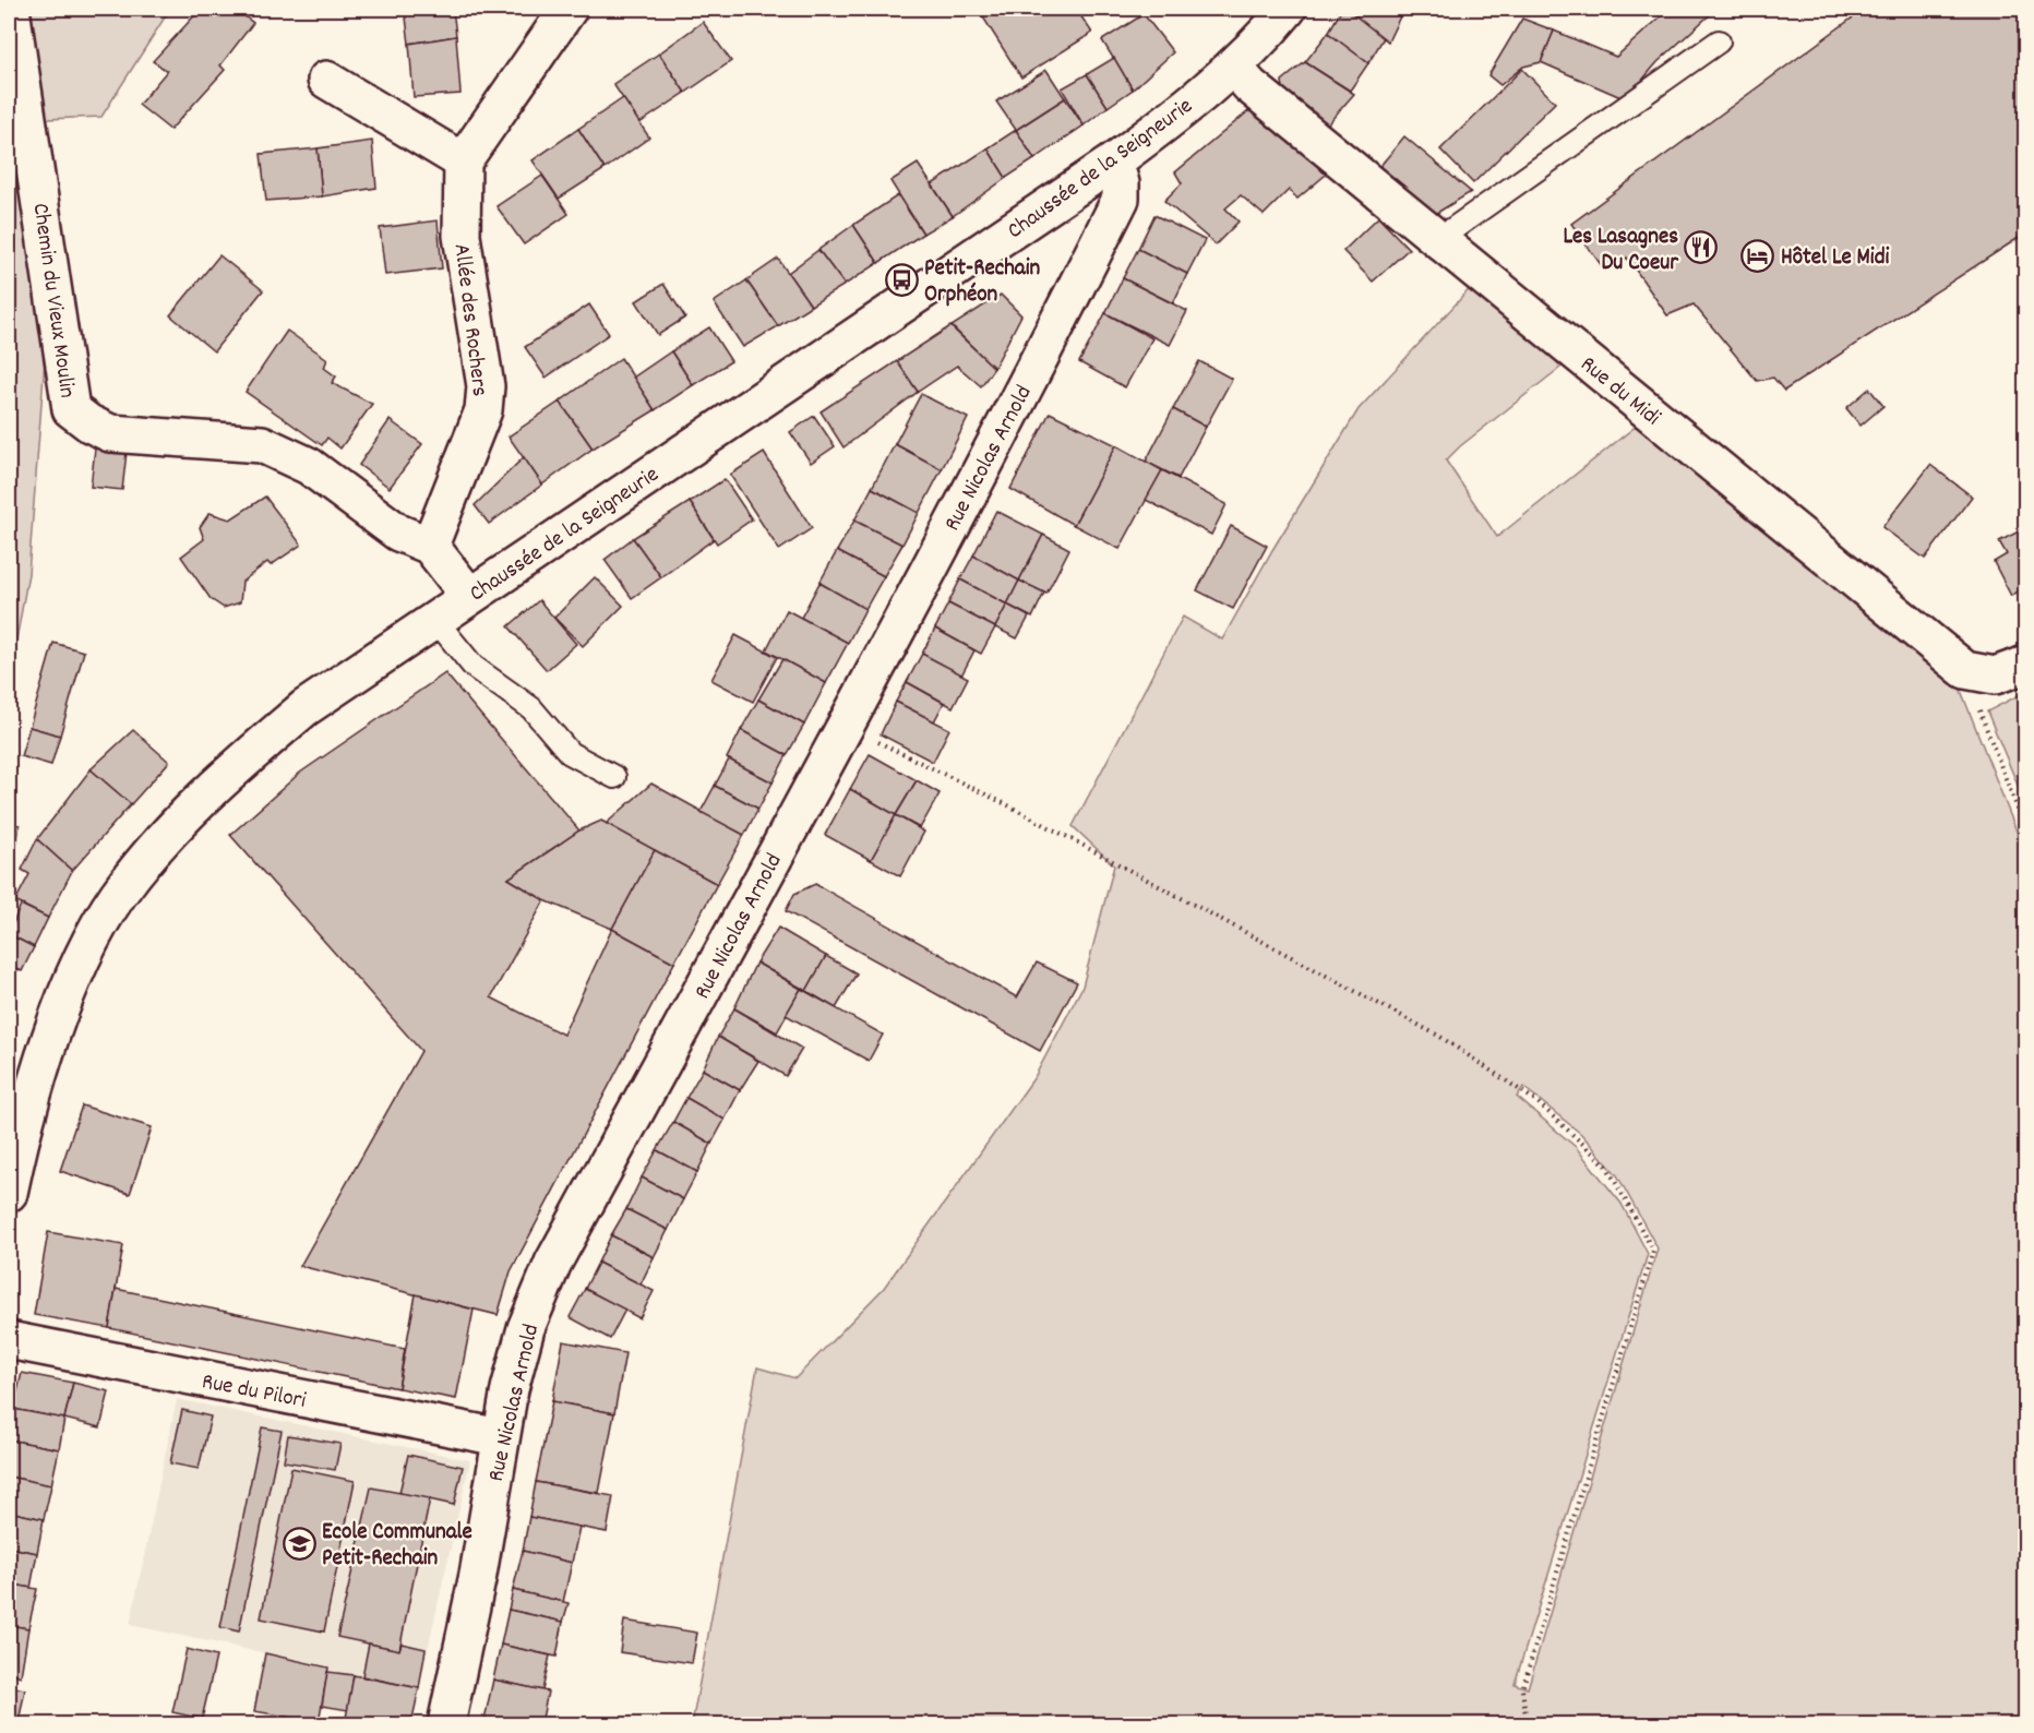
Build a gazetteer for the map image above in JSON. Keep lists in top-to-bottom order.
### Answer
{
  "streets": {
    "street": [
      "Chaussée de la Seigneurie",
      "Chemin du Vieux Moulin",
      "Allée des Rochers",
      "Rue du Midi",
      "Rue Nicolas Arnold",
      "Rue du Pilori"
    ]
  },
  "crossings": [
    ["Chaussée de la Seigneurie", "Chemin du Vieux Moulin"],
    ["Chaussée de la Seigneurie", "Rue du Midi"],
    ["Chaussée de la Seigneurie", "Rue Nicolas Arnold"],
    ["Chemin du Vieux Moulin", "Allée des Rochers"],
    ["Rue Nicolas Arnold", "Rue du Pilori"]
  ],
  "places": {
    "restaurant": ["Les Lasagnes Du Coeur"],
    "hotel": ["Hôtel Le Midi"],
    "bus stop": ["Petit-Rechain Orphéon"],
    "school or university": ["Ecole Communale Petit-Rechain"]
  }
}
